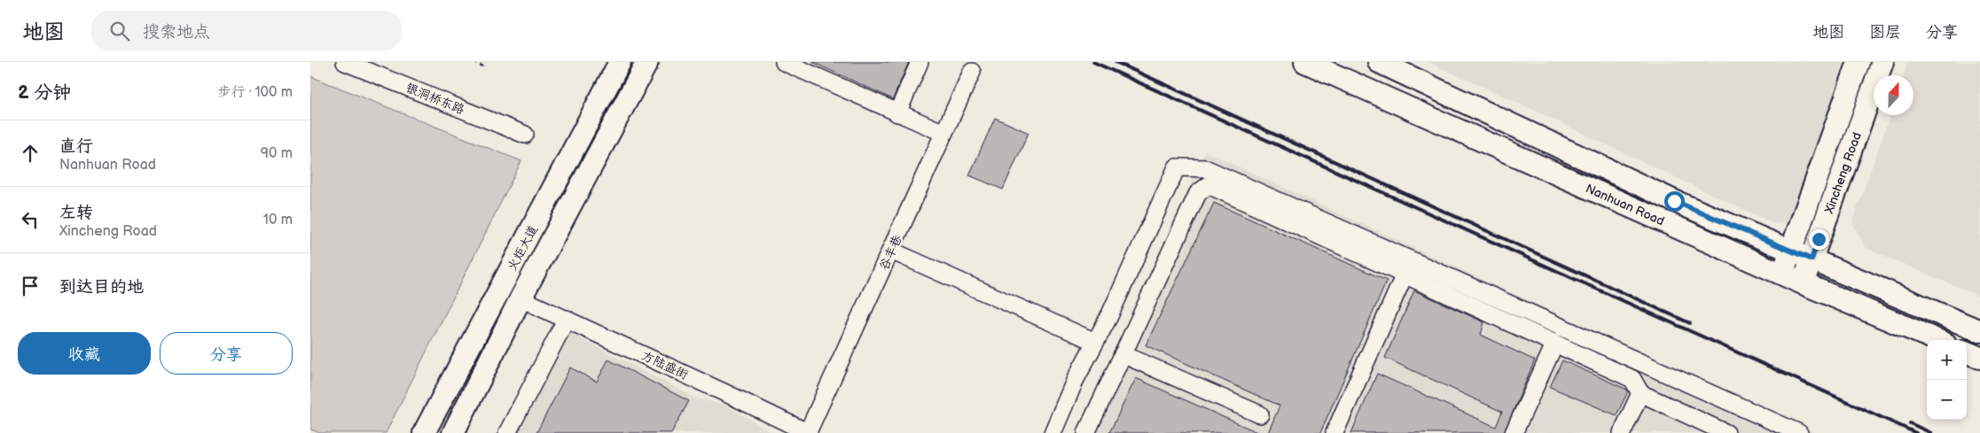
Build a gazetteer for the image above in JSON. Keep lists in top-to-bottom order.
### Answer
{
  "streets": {
    "main road": ["Xincheng Road", "Nanhuan Road", "火炬大道"],
    "street": ["银洞桥东路", "谷丰巷", "方陆盛街"]
  },
  "crossings": [
    ["Xincheng Road", "Nanhuan Road"],
    ["火炬大道", "方陆盛街"],
    ["谷丰巷", "方陆盛街"]
  ],
  "north": "top",
  "page": {
    "header": "地图",
    "search": "搜索地点",
    "nav": ["地图", "图层", "分享"],
    "heading": ["2 分钟", "步行 · 100 m"],
    "list": [
      ["直行", "Nanhuan Road", "90 m"],
      ["左转", "Xincheng Road", "10 m"],
      "到达目的地"
    ],
    "buttons": ["收藏", "分享"],
    "map_buttons": ["+", "−"]
  }
}
